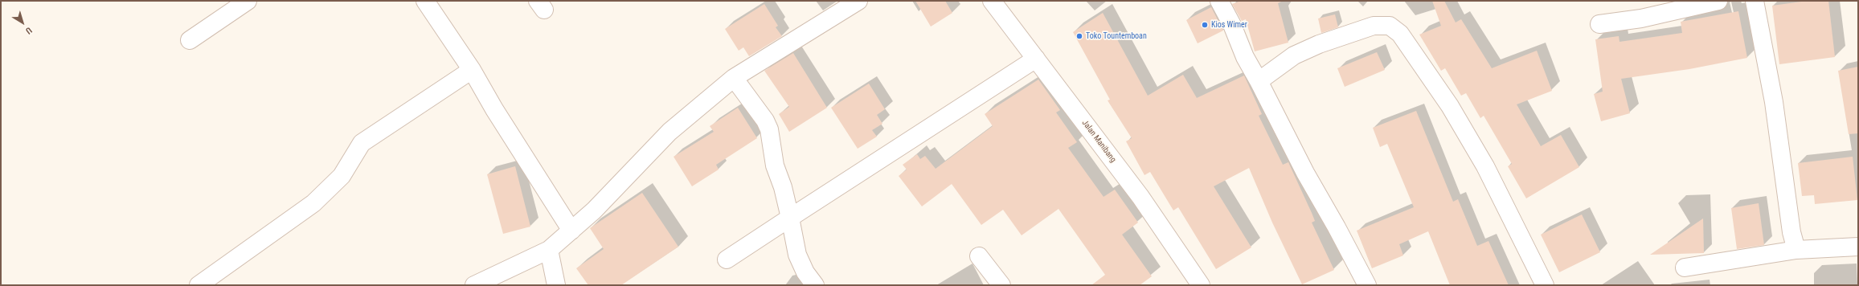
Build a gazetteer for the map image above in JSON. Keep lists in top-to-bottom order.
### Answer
{
  "streets": {
    "street": ["Jalan Manibang"]
  },
  "places": ["Kios Wimer", "Toko Tountemboan"],
  "north": "bottom right"
}
